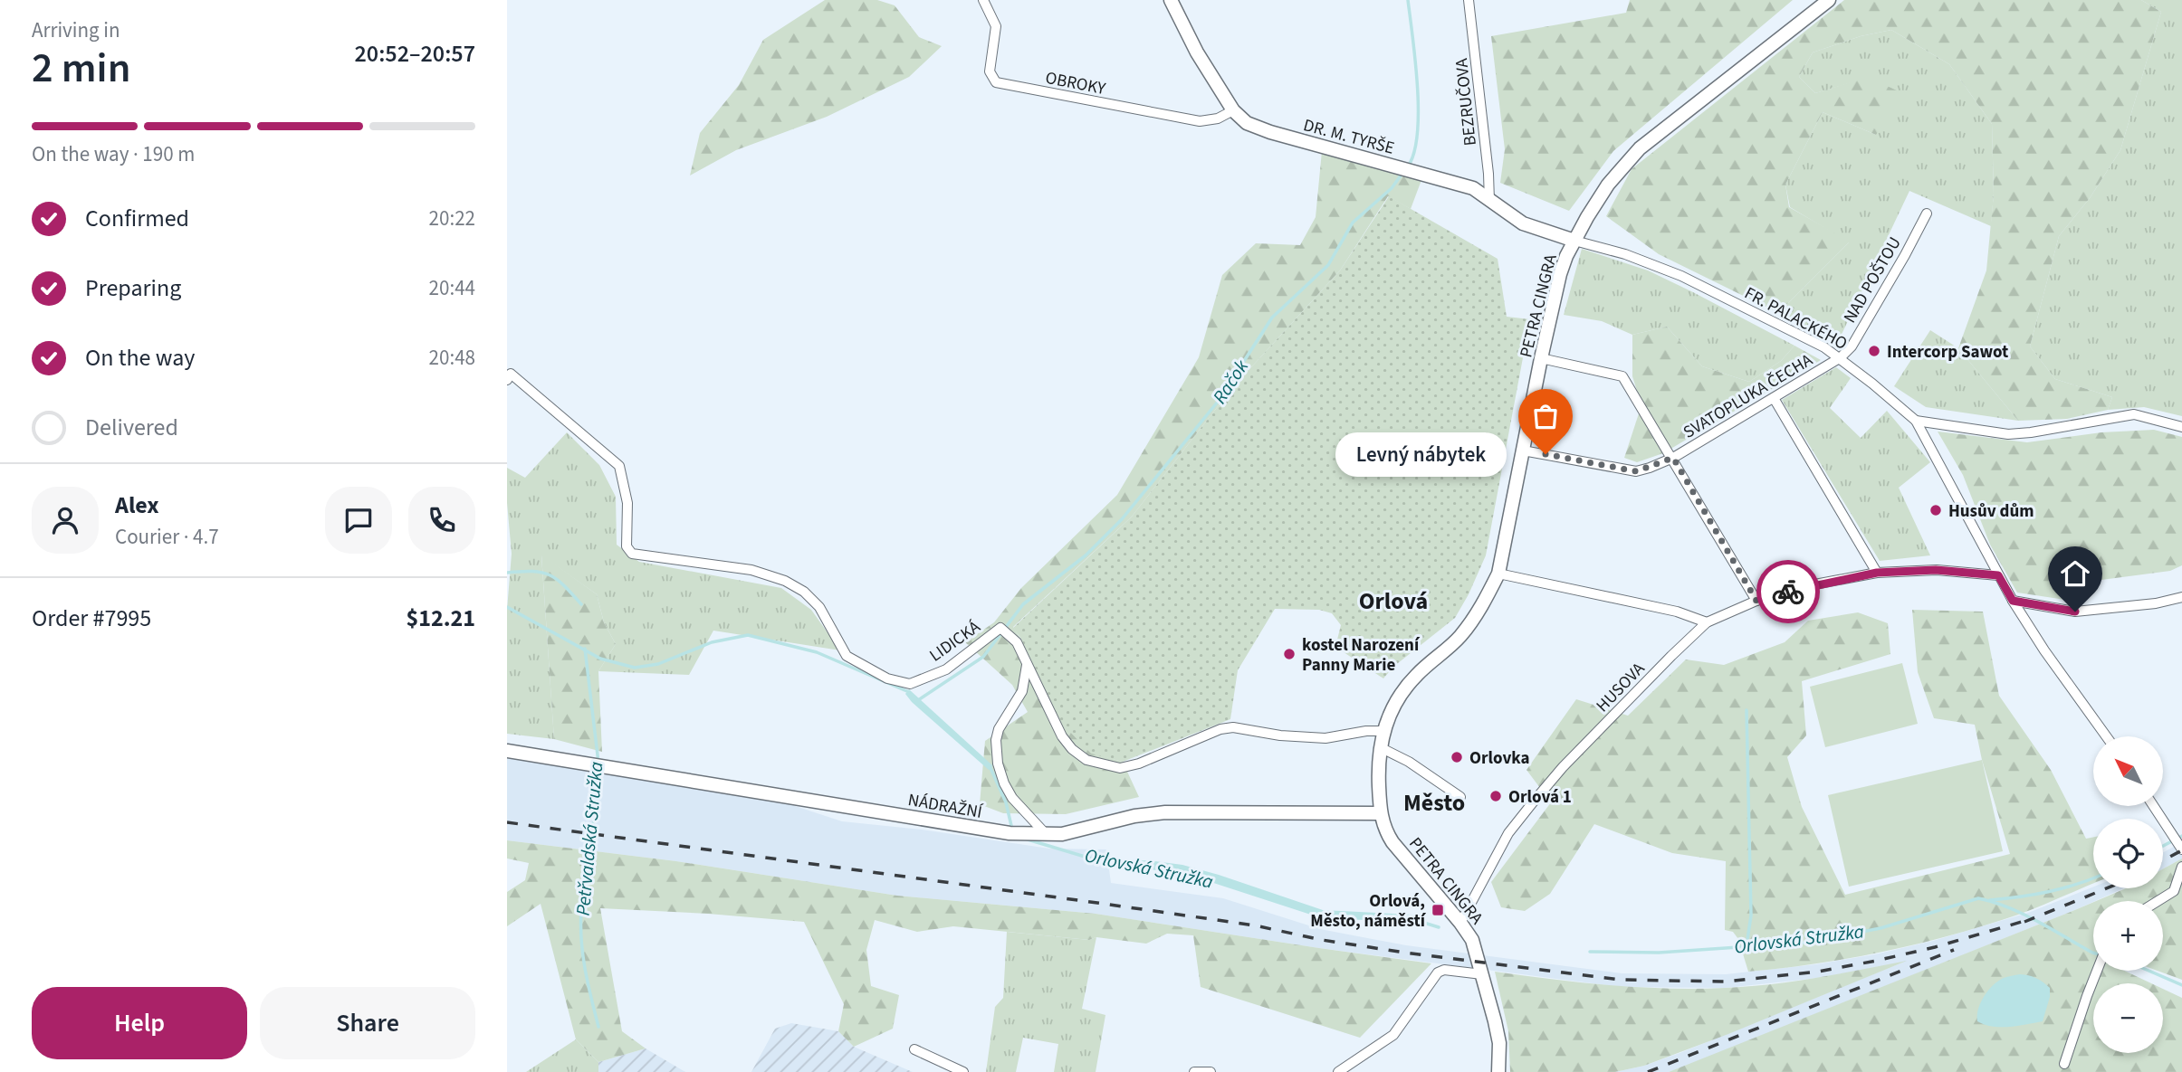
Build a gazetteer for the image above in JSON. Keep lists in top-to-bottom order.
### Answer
{
  "streets": {
    "street": [
      "OBROKY",
      "BEZRUČOVA",
      "DR. M. TYRŠE",
      "NAD POŠTOU",
      "PETRA CINGRA",
      "FR. PALACKÉHO",
      "SVATOPLUKA ČECHA",
      "LIDICKÁ",
      "HUSOVA",
      "NÁDRAŽNÍ"
    ]
  },
  "crossings": [
    ["OBROKY", "DR. M. TYRŠE"],
    ["BEZRUČOVA", "DR. M. TYRŠE"],
    ["DR. M. TYRŠE", "PETRA CINGRA"],
    ["DR. M. TYRŠE", "FR. PALACKÉHO"],
    ["NAD POŠTOU", "FR. PALACKÉHO"],
    ["NAD POŠTOU", "SVATOPLUKA ČECHA"],
    ["PETRA CINGRA", "FR. PALACKÉHO"],
    ["PETRA CINGRA", "SVATOPLUKA ČECHA"],
    ["PETRA CINGRA", "LIDICKÁ"],
    ["PETRA CINGRA", "HUSOVA"],
    ["PETRA CINGRA", "NÁDRAŽNÍ"],
    ["FR. PALACKÉHO", "SVATOPLUKA ČECHA"],
    ["FR. PALACKÉHO", "HUSOVA"]
  ],
  "districts": ["Orlová", "Město"],
  "water": ["Račok", "Petřvaldská Stružka", "Orlovská Stružka"],
  "places": {
    "other": [
      "Intercorp Sawot",
      "Levný nábytek",
      "Husův dům",
      "kostel Narození Panny Marie",
      "Orlovka",
      "Orlová 1"
    ],
    "transit": ["Orlová, Město, náměstí"]
  },
  "north": "top left",
  "page": {
    "heading": ["2 min", "Arriving in", "20:52–20:57"],
    "panel": [
      "Alex",
      "Courier · 4.7",
      "Order #7995",
      "$12.21"
    ],
    "bar": "On the way · 190 m",
    "list": [
      ["Confirmed", "20:22"],
      ["Preparing", "20:44"],
      ["On the way", "20:48"],
      "Delivered"
    ],
    "bubble": "Levný nábytek",
    "map_buttons": ["+", "−"],
    "buttons": ["Help", "Share"]
  }
}
